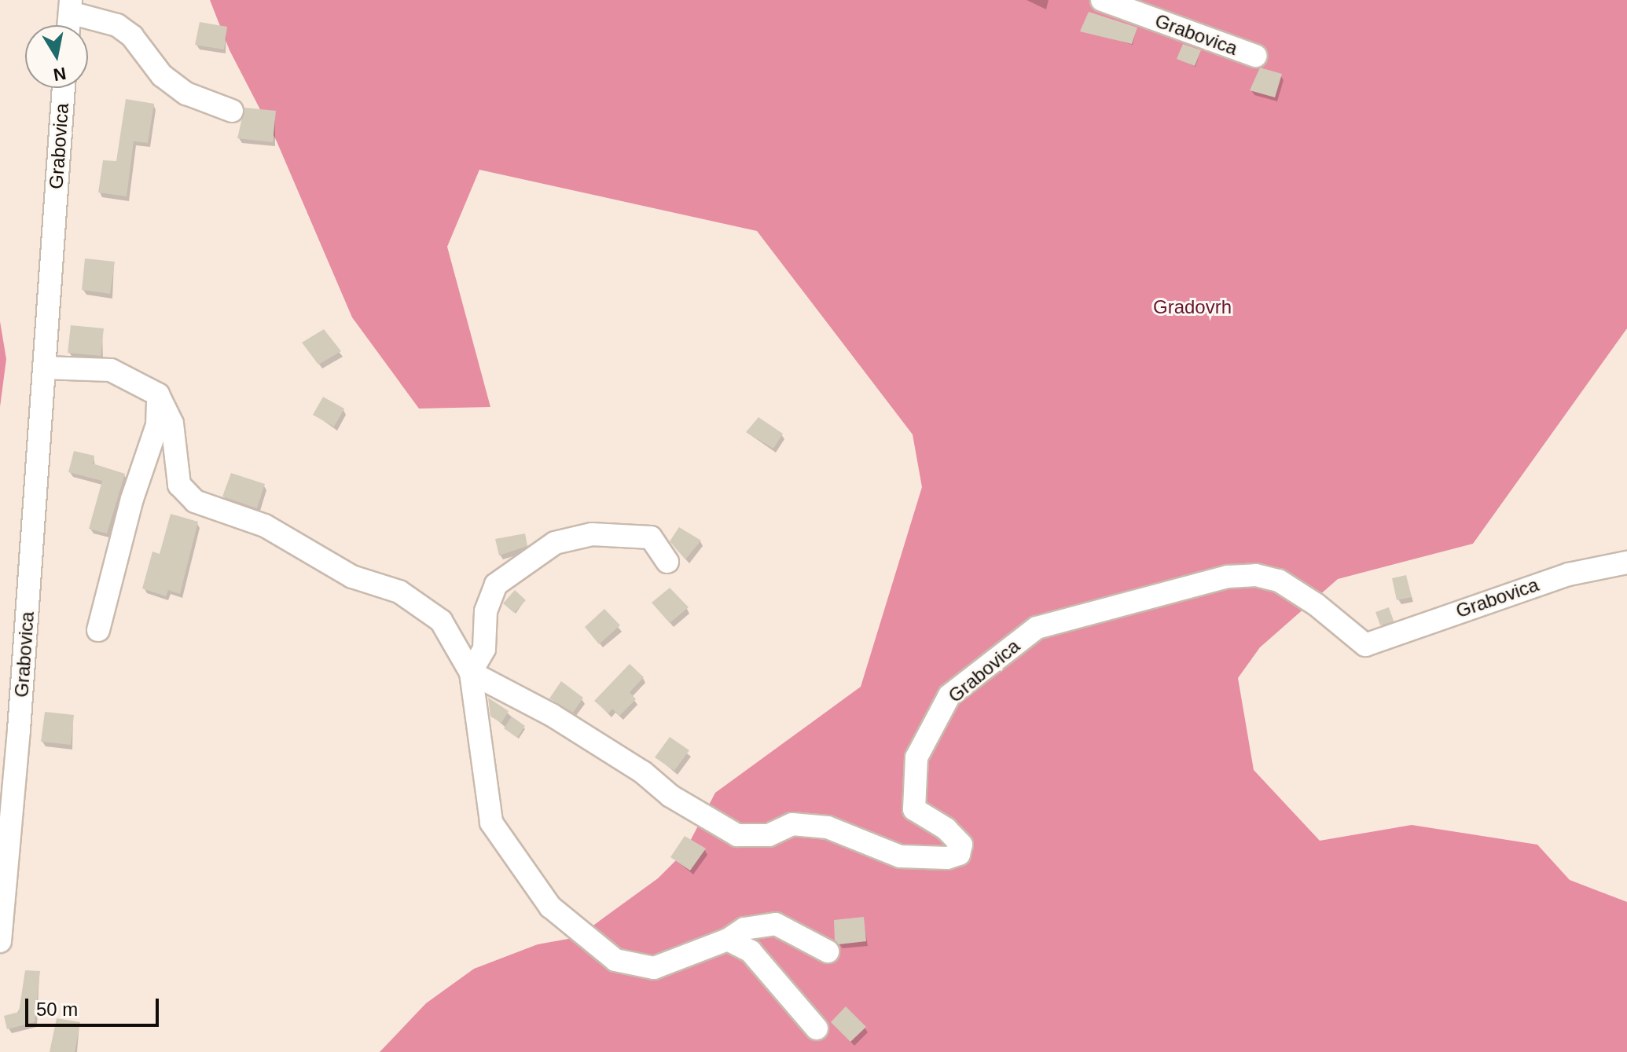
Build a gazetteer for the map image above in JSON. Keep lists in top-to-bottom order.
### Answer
{
  "streets": {
    "street": ["Grabovica"]
  },
  "parks": ["Gradovrh"],
  "scale_bar": "50 m",
  "north": "bottom"
}
